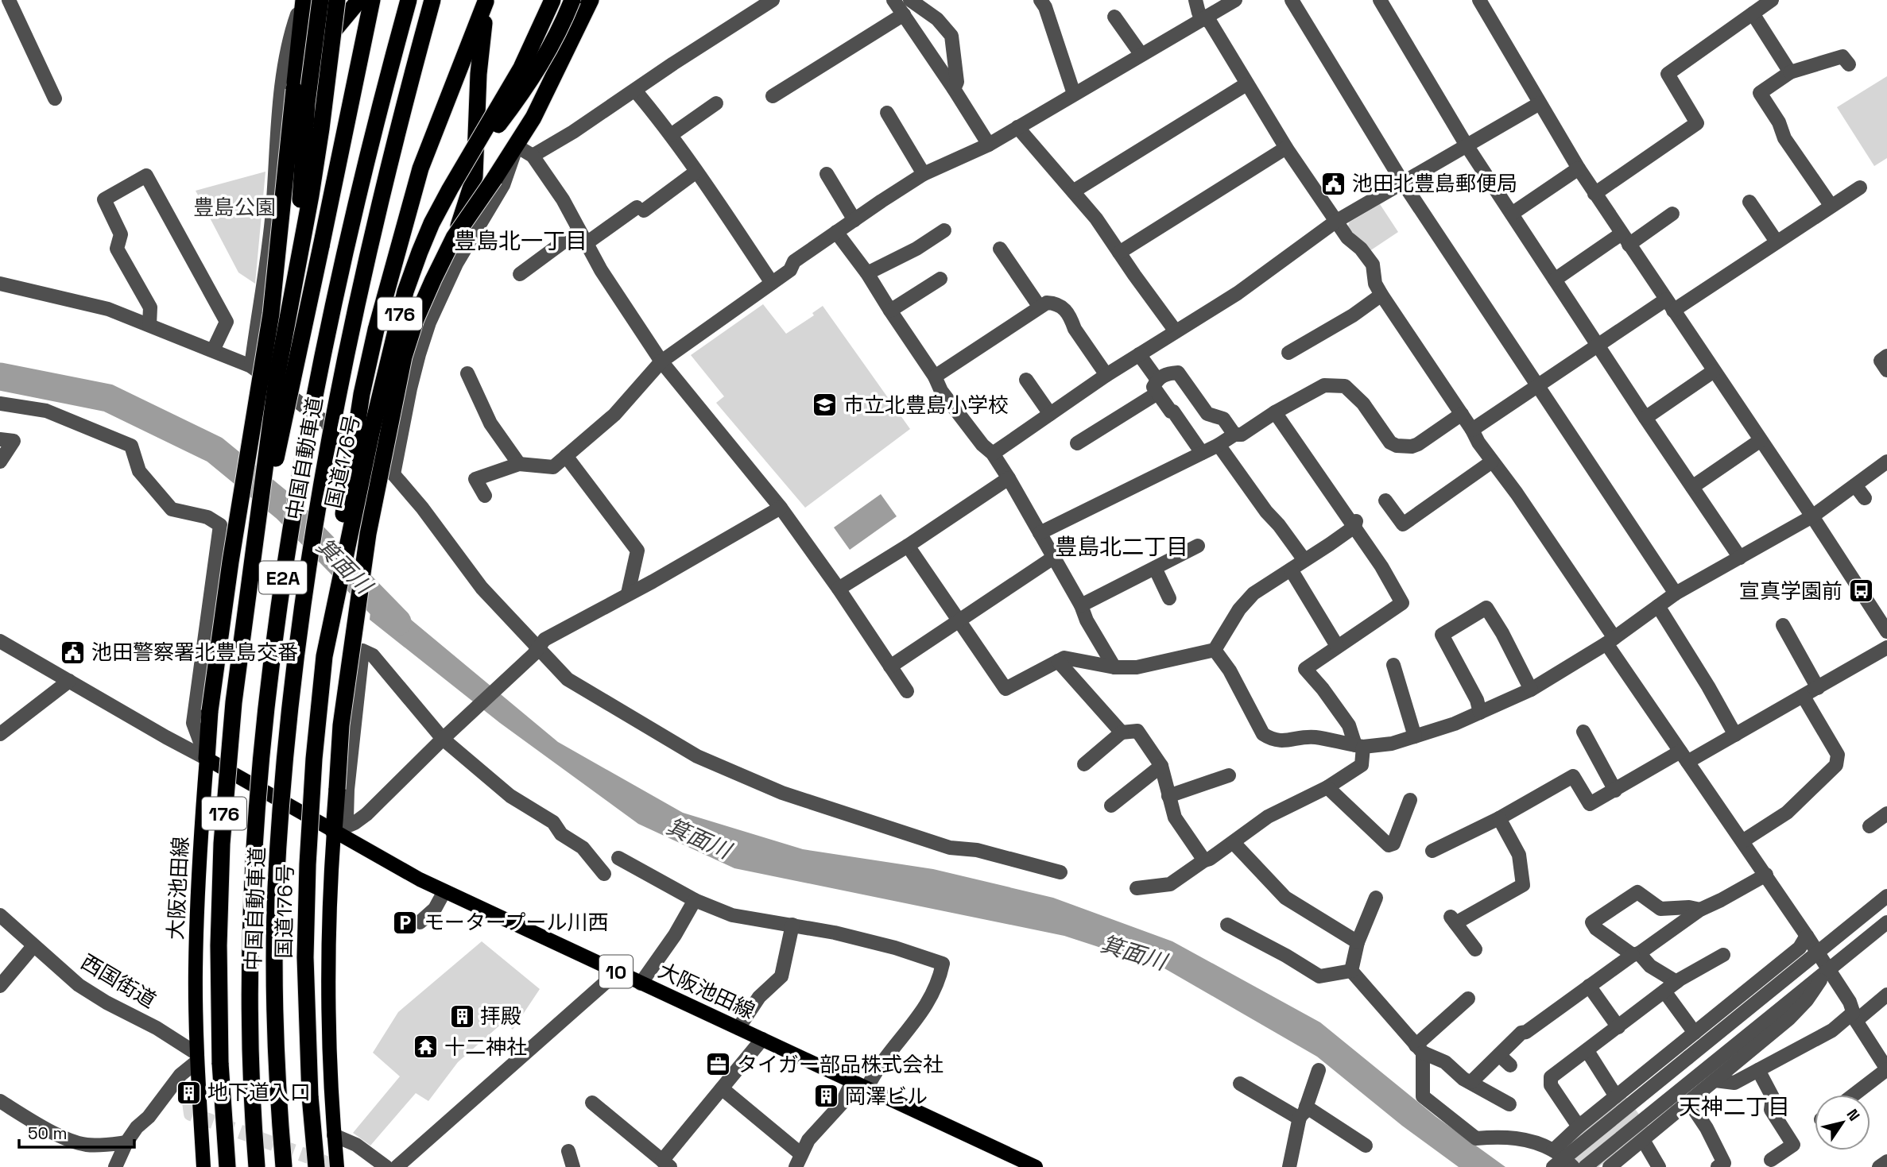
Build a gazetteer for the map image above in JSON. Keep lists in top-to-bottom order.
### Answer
{
  "streets": {
    "highway": [
      "176",
      "中国自動車道",
      "国道176号",
      "E2A"
    ],
    "main road": ["大阪池田線", "10"],
    "street": ["西国街道"]
  },
  "crossings": [
    ["大阪池田線", "西国街道"]
  ],
  "districts": ["豊島北一丁目", "豊島北二丁目", "天神二丁目"],
  "water": ["箕面川"],
  "parks": ["豊島公園"],
  "places": {
    "public building": ["池田北豊島郵便局", "池田警察署北豊島交番"],
    "school or university": ["市立北豊島小学校"],
    "bus stop": ["宣真学園前"],
    "parking": ["モータープール川西"],
    "building": ["拝殿", "地下道入口", "岡澤ビル"],
    "temple": ["十二神社"],
    "office": ["タイガー部品株式会社"]
  },
  "scale_bar": "50 m",
  "north": "top right"
}
